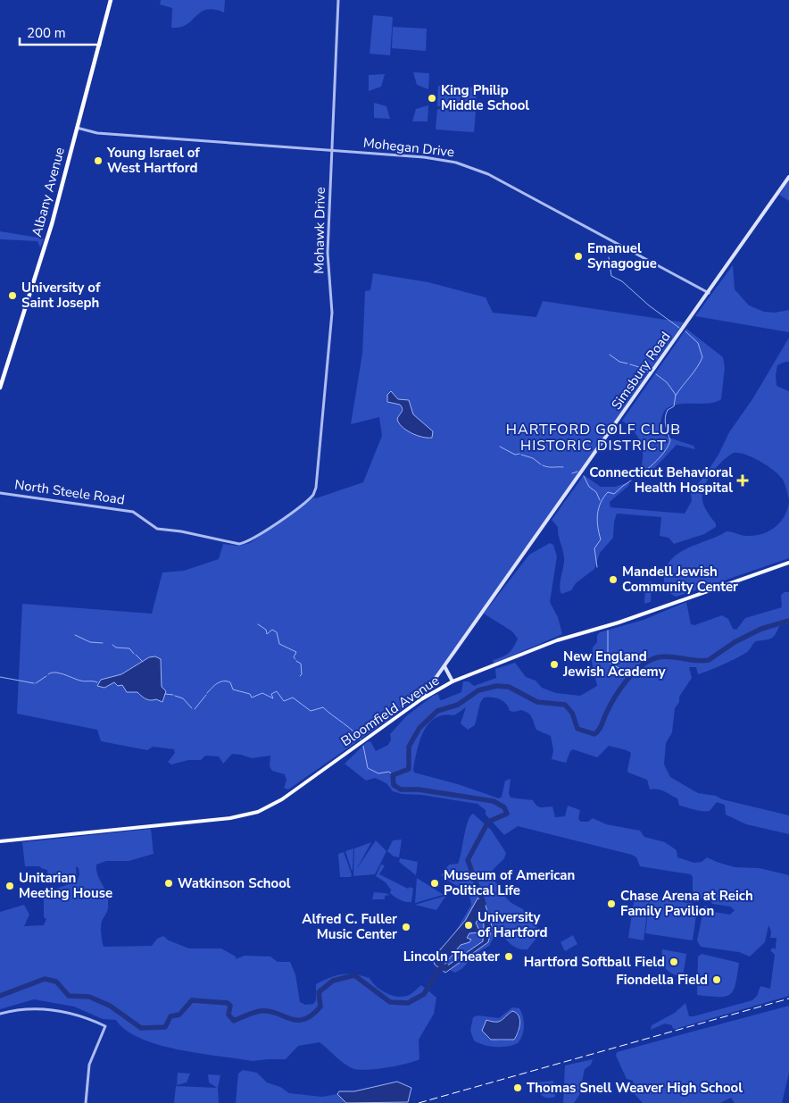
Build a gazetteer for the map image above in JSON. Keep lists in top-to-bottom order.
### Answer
{
  "streets": {
    "highway": ["Albany Avenue"],
    "main road": ["Simsbury Road", "Bloomfield Avenue"],
    "street": ["Mohegan Drive", "Mohawk Drive", "North Steele Road"]
  },
  "crossings": [
    ["Mohegan Drive", "Albany Avenue"],
    ["Mohegan Drive", "Mohawk Drive"],
    ["Mohegan Drive", "Simsbury Road"],
    ["Mohawk Drive", "North Steele Road"],
    ["Simsbury Road", "Bloomfield Avenue"]
  ],
  "districts": ["HARTFORD GOLF CLUB HISTORIC DISTRICT"],
  "places": {
    "other": [
      "King Philip Middle School",
      "Young Israel of West Hartford",
      "Emanuel Synagogue",
      "University of Saint Joseph",
      "Mandell Jewish Community Center",
      "New England Jewish Academy",
      "Watkinson School",
      "Museum of American Political Life",
      "Unitarian Meeting House",
      "Chase Arena at Reich Family Pavilion",
      "University of Hartford",
      "Alfred C. Fuller Music Center",
      "Lincoln Theater",
      "Hartford Softball Field",
      "Fiondella Field",
      "Thomas Snell Weaver High School"
    ],
    "health": ["Connecticut Behavioral Health Hospital"]
  },
  "scale_bar": "200 m"
}
